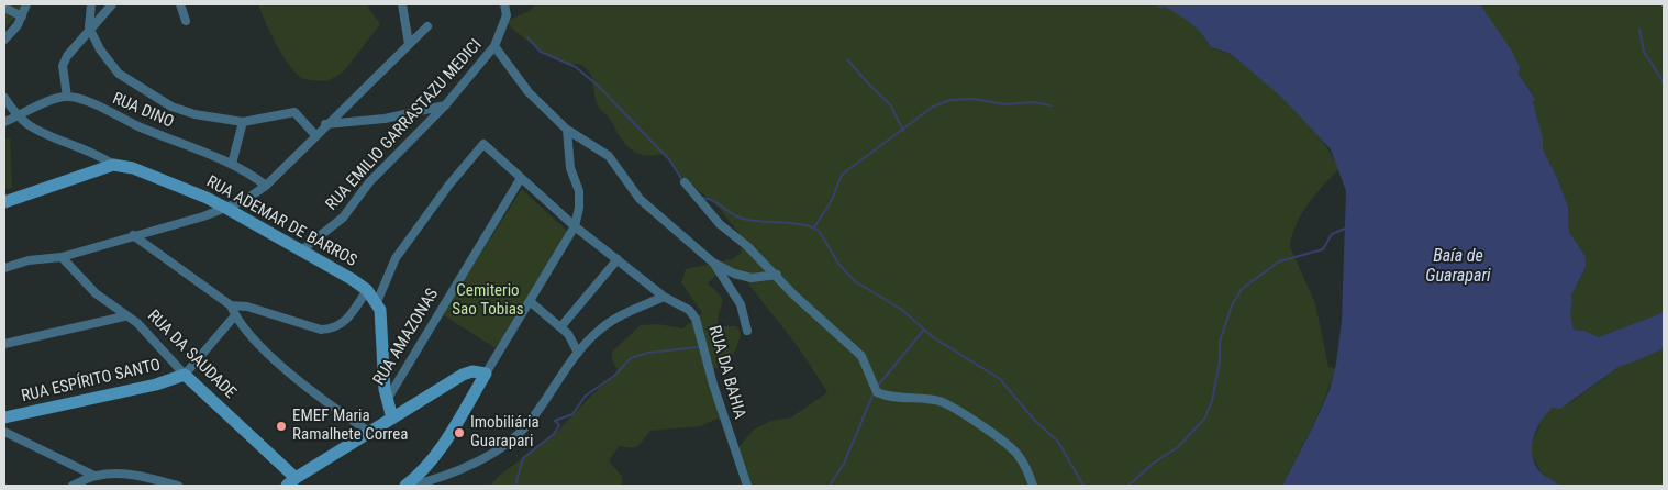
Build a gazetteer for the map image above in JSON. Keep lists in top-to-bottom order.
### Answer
{
  "streets": {
    "street": [
      "RUA DINO",
      "RUA EMILIO GARRASTAZU MEDICI",
      "RUA ADEMAR DE BARROS",
      "RUA AMAZONAS",
      "RUA DA SAUDADE",
      "RUA DA BAHIA",
      "RUA ESPÍRITO SANTO"
    ]
  },
  "crossings": [
    ["RUA EMILIO GARRASTAZU MEDICI", "RUA ADEMAR DE BARROS"],
    ["RUA ADEMAR DE BARROS", "RUA AMAZONAS"],
    ["RUA ADEMAR DE BARROS", "RUA DA BAHIA"],
    ["RUA AMAZONAS", "RUA DA BAHIA"],
    ["RUA DA SAUDADE", "RUA ESPÍRITO SANTO"]
  ],
  "water": ["Baía de Guarapari"],
  "parks": ["Cemiterio Sao Tobias"],
  "places": ["EMEF Maria Ramalhete Correa", "Imobiliária Guarapari"]
}
